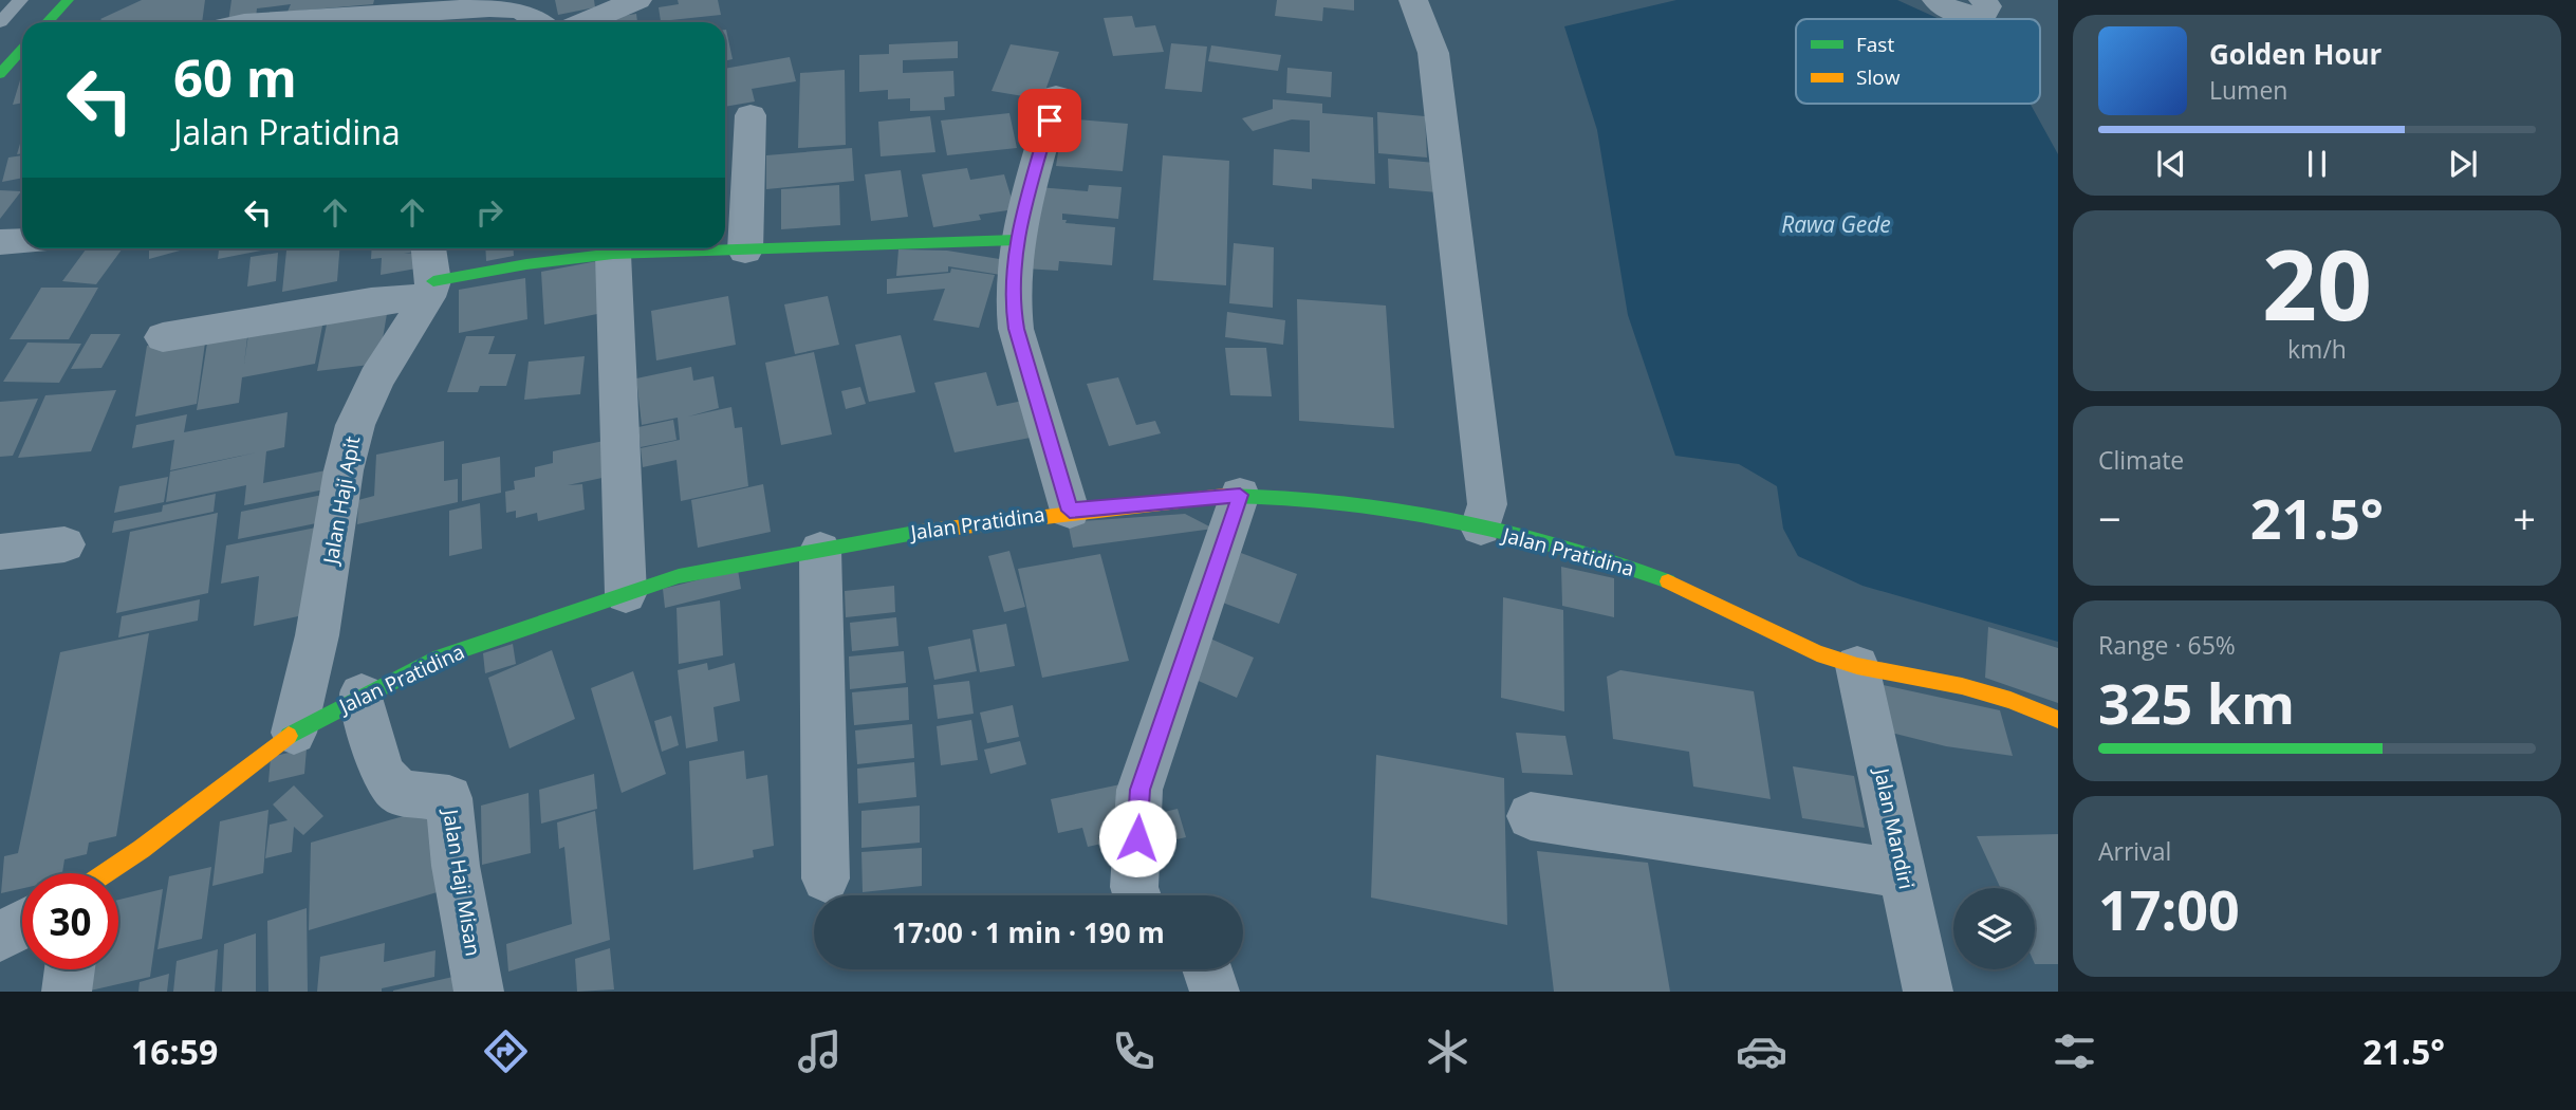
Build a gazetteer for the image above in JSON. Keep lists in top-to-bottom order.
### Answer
{
  "streets": {
    "street": [
      "Jalan Haji Apit",
      "Jalan Pratidina",
      "Jalan Mandiri",
      "Jalan Haji Misan"
    ]
  },
  "crossings": [
    ["Jalan Haji Apit", "Jalan Pratidina"],
    ["Jalan Pratidina", "Jalan Mandiri"],
    ["Jalan Pratidina", "Jalan Haji Misan"]
  ],
  "water": ["Rawa Gede"],
  "legend": ["Fast", "Slow"],
  "page": {
    "turn": ["60 m", "Jalan Pratidina"],
    "song": ["Golden Hour", "Lumen"],
    "tile": [
      ["20", "km/h"],
      "Climate",
      ["Range · 65%", "325 km"],
      ["Arrival", "17:00"]
    ],
    "heat": ["−", "21.5°", "+"],
    "limit": "30",
    "trip": "17:00 · 1 min · 190 m",
    "tabs": ["16:59", "21.5°"]
  }
}
